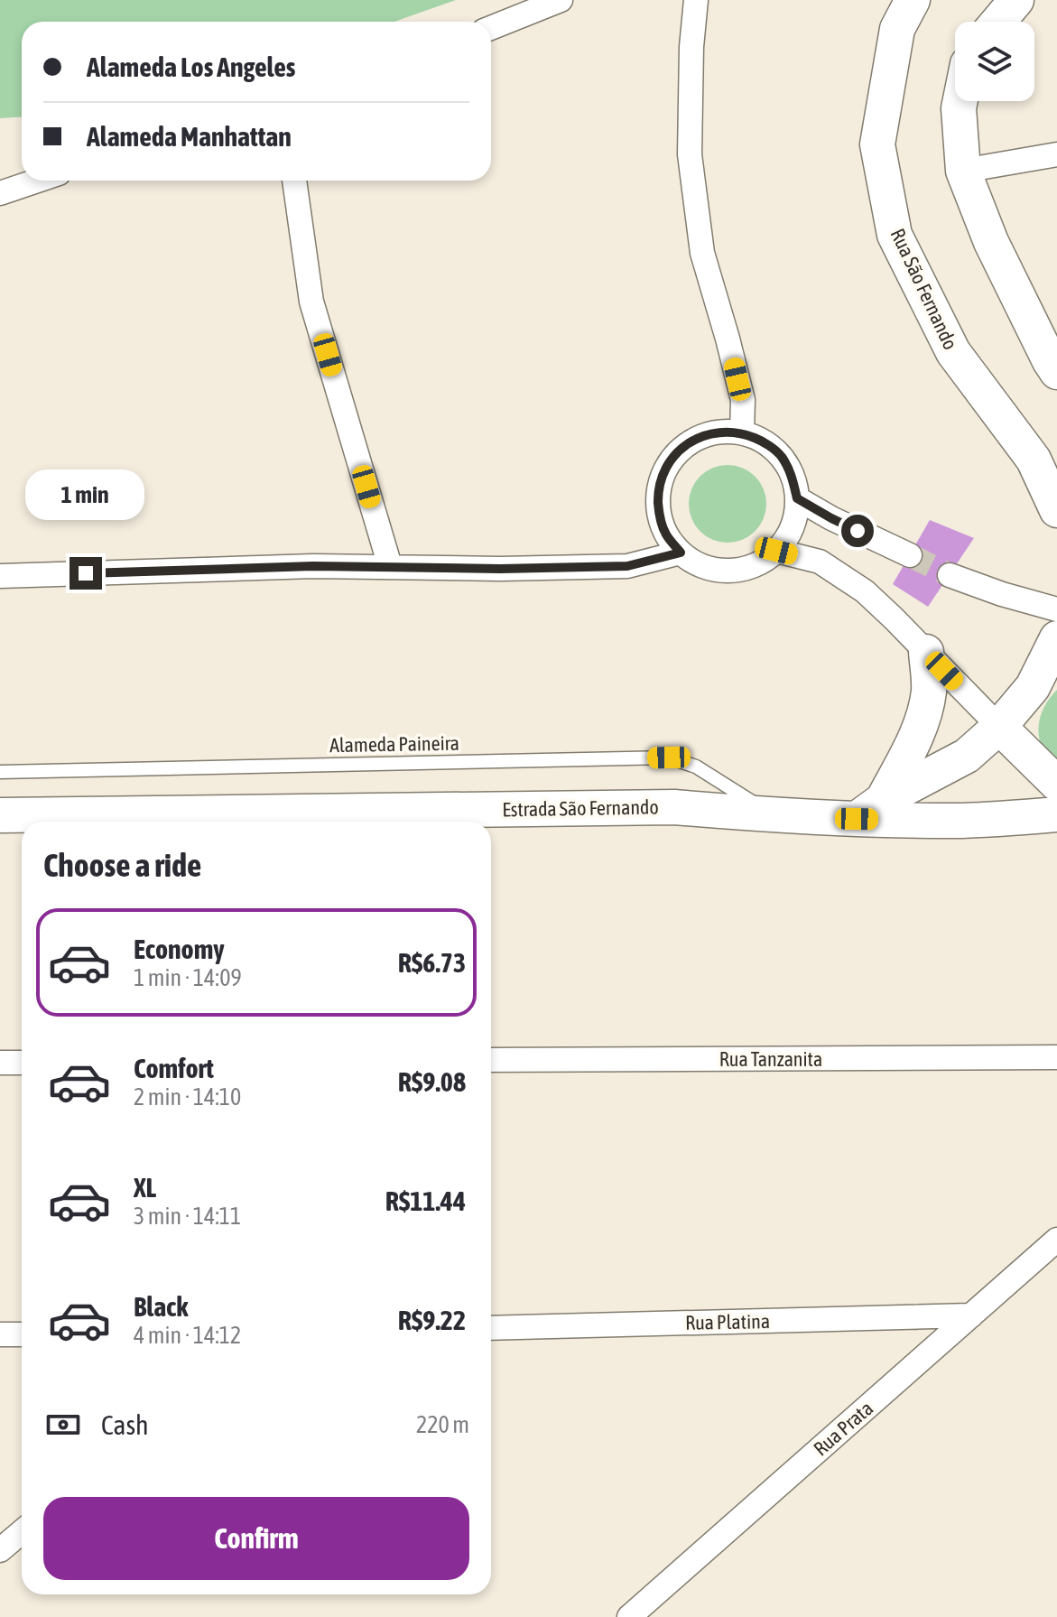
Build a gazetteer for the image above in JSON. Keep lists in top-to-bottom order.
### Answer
{
  "streets": {
    "main road": ["Rua São Fernando", "Estrada São Fernando"],
    "street": ["Rua Tanzanita", "Rua Platina", "Rua Prata"],
    "lane": ["Alameda Paineira"]
  },
  "crossings": [
    ["Alameda Paineira", "Estrada São Fernando"],
    ["Rua Platina", "Rua Prata"]
  ],
  "page": {
    "banner": ["Alameda Los Angeles", "Alameda Manhattan"],
    "bubble": "1 min",
    "heading": "Choose a ride",
    "list": [
      {
        "name": "Economy",
        "note": "1 min · 14:09",
        "value": "R$6.73"
      },
      {
        "name": "Comfort",
        "note": "2 min · 14:10",
        "value": "R$9.08"
      },
      {
        "name": "XL",
        "note": "3 min · 14:11",
        "value": "R$11.44"
      },
      {
        "name": "Black",
        "note": "4 min · 14:12",
        "value": "R$9.22"
      }
    ],
    "pay": ["Cash", "220 m"],
    "buttons": "Confirm"
  }
}
